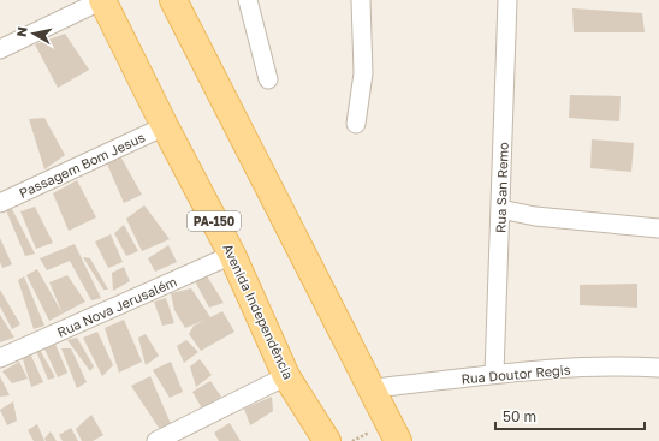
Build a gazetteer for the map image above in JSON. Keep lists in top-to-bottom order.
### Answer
{
  "streets": {
    "main road": ["PA-150", "Avenida Independência"],
    "street": [
      "Passagem Bom Jesus",
      "Rua San Remo",
      "Rua Nova Jerusalém",
      "Rua Doutor Regis"
    ]
  },
  "crossings": [
    ["Passagem Bom Jesus", "Avenida Independência"],
    ["Rua San Remo", "Rua Doutor Regis"],
    ["Rua Nova Jerusalém", "Avenida Independência"]
  ],
  "scale_bar": "50 m",
  "north": "left"
}
